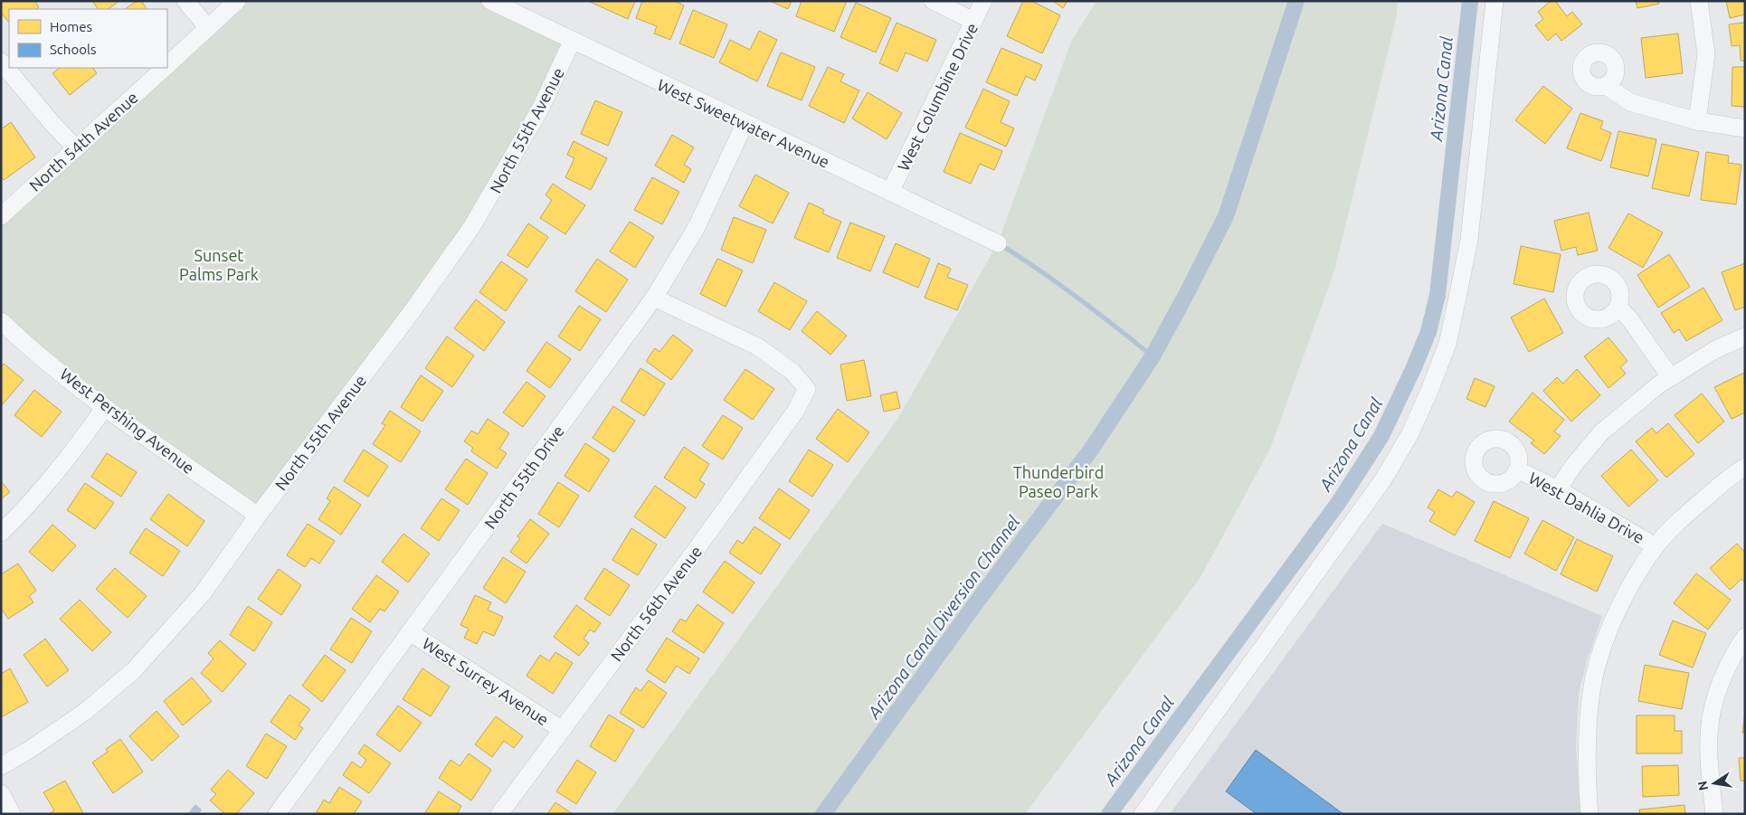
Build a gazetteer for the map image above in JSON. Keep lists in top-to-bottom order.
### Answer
{
  "streets": {
    "street": [
      "West Columbine Drive",
      "West Sweetwater Avenue",
      "North 55th Avenue",
      "North 54th Avenue",
      "West Pershing Avenue",
      "North 55th Drive",
      "West Dahlia Drive",
      "North 56th Avenue",
      "West Surrey Avenue"
    ]
  },
  "crossings": [
    ["West Columbine Drive", "West Sweetwater Avenue"],
    ["West Sweetwater Avenue", "North 55th Avenue"],
    ["West Sweetwater Avenue", "North 55th Drive"],
    ["North 55th Avenue", "West Pershing Avenue"],
    ["North 55th Drive", "North 56th Avenue"],
    ["North 55th Drive", "West Surrey Avenue"],
    ["North 56th Avenue", "West Surrey Avenue"]
  ],
  "water": ["Arizona Canal", "Arizona Canal Diversion Channel"],
  "parks": ["Sunset Palms Park", "Thunderbird Paseo Park"],
  "legend": ["Homes", "Schools"],
  "north": "left"
}
